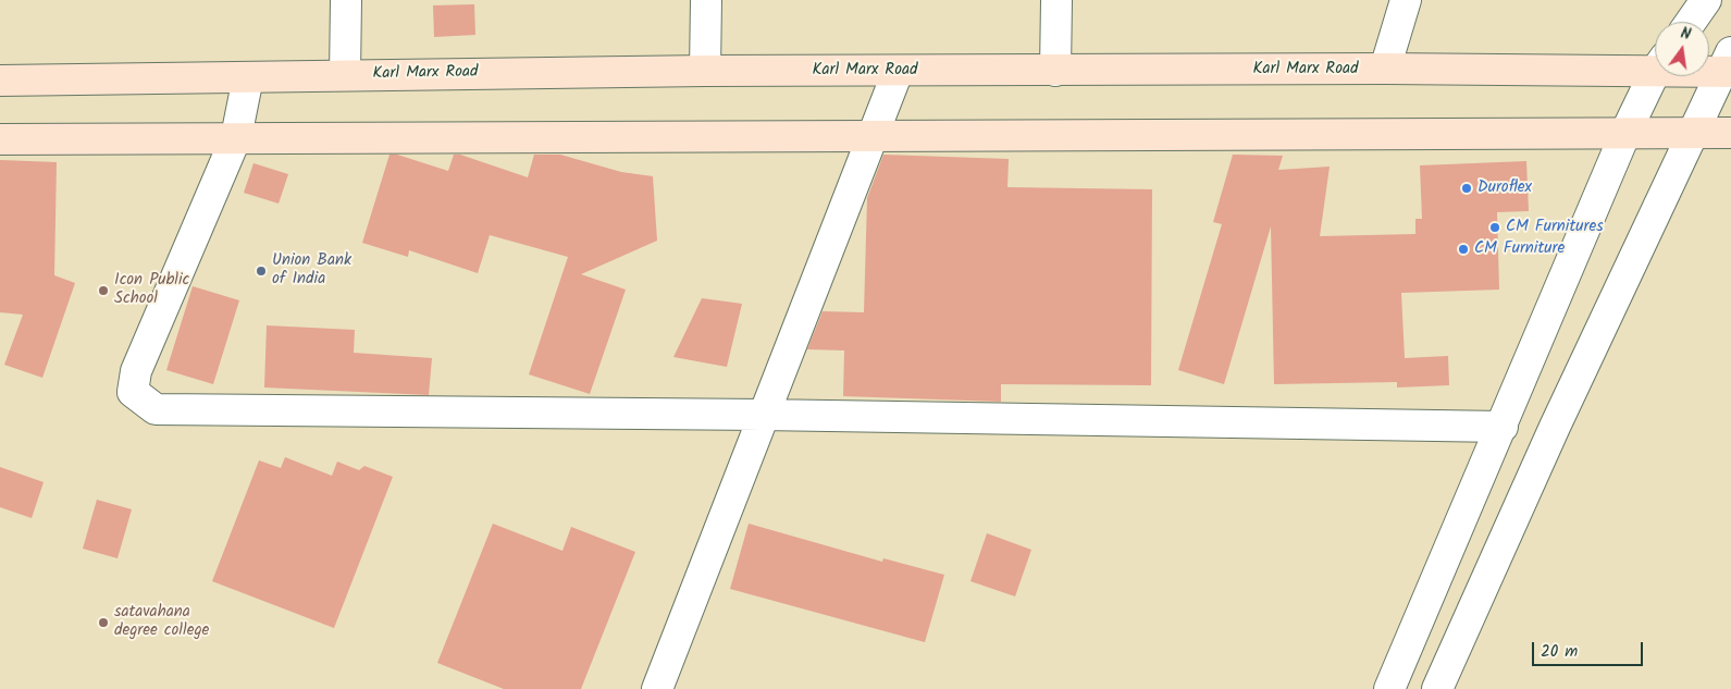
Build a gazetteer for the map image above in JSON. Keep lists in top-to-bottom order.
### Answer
{
  "streets": {
    "main road": ["Karl Marx Road"]
  },
  "places": [
    "Duroflex",
    "CM Furnitures",
    "CM Furniture",
    "Union Bank of India",
    "Icon Public School",
    "satavahana degree college"
  ],
  "scale_bar": "20 m",
  "north": "top"
}
